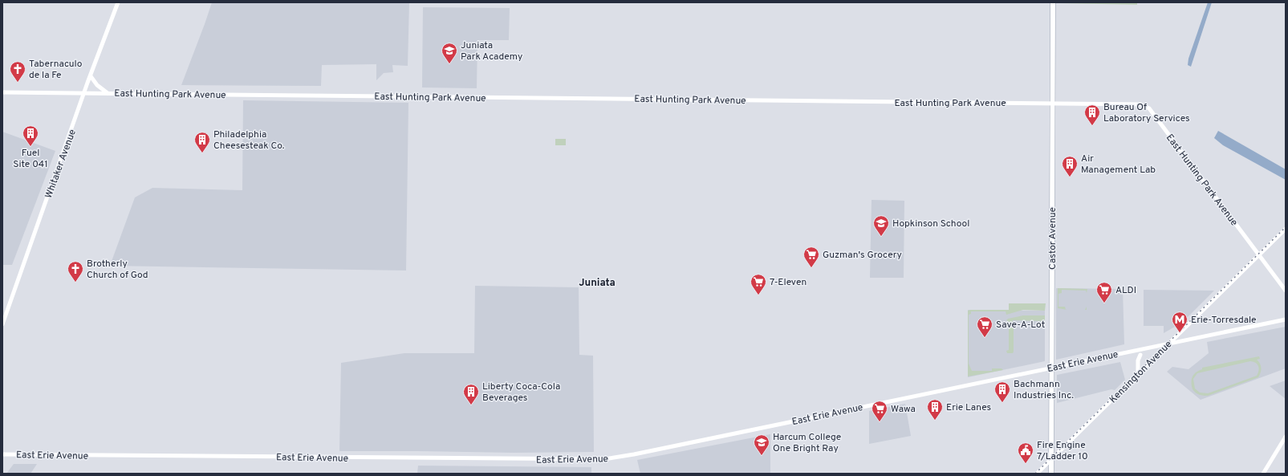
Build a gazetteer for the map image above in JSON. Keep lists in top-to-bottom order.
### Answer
{
  "streets": {
    "main road": [
      "East Hunting Park Avenue",
      "Whitaker Avenue",
      "Castor Avenue",
      "East Erie Avenue",
      "Kensington Avenue"
    ]
  },
  "crossings": [
    ["East Hunting Park Avenue", "Whitaker Avenue"],
    ["East Hunting Park Avenue", "Castor Avenue"],
    ["East Hunting Park Avenue", "Kensington Avenue"],
    ["Castor Avenue", "East Erie Avenue"],
    ["Castor Avenue", "Kensington Avenue"],
    ["East Erie Avenue", "Kensington Avenue"]
  ],
  "districts": ["Juniata"],
  "places": {
    "school or university": ["Juniata Park Academy", "Hopkinson School", "Harcum College One Bright Ray"],
    "church": ["Tabernaculo de la Fe", "Brotherly Church of God"],
    "building": [
      "Bureau Of Laboratory Services",
      "Fuel Site 041",
      "Philadelphia Cheesesteak Co.",
      "Air Management Lab",
      "Bachmann Industries Inc.",
      "Liberty Coca-Cola Beverages",
      "Erie Lanes"
    ],
    "supermarket": [
      "Guzman's Grocery",
      "7-Eleven",
      "ALDI",
      "Save-A-Lot",
      "Wawa"
    ],
    "metro station": ["Erie-Torresdale"],
    "public building": ["Fire Engine 7/Ladder 10"]
  }
}
